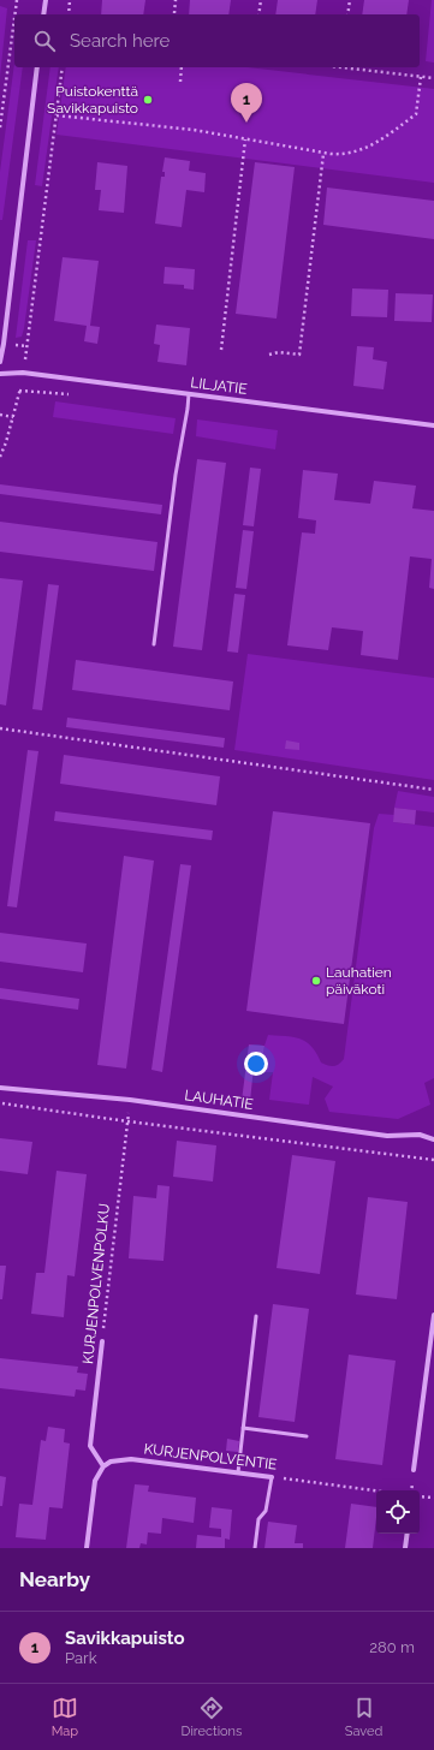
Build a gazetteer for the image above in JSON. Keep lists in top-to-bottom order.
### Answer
{
  "streets": {
    "street": [
      "LILJATIE",
      "LAUHATIE",
      "KURJENPOLVENPOLKU",
      "KURJENPOLVENTIE"
    ]
  },
  "crossings": [
    ["LAUHATIE", "KURJENPOLVENPOLKU"],
    ["KURJENPOLVENPOLKU", "KURJENPOLVENTIE"]
  ],
  "places": ["Puistokenttä Savikkapuisto", "Lauhatien päiväkoti"],
  "page": {
    "search": "Search here",
    "pins": "1",
    "heading": "Nearby",
    "list": [
      {
        "mark": "1",
        "name": "Savikkapuisto",
        "note": "Park",
        "value": "280 m"
      }
    ],
    "nav": ["Map", "Directions", "Saved"]
  }
}
